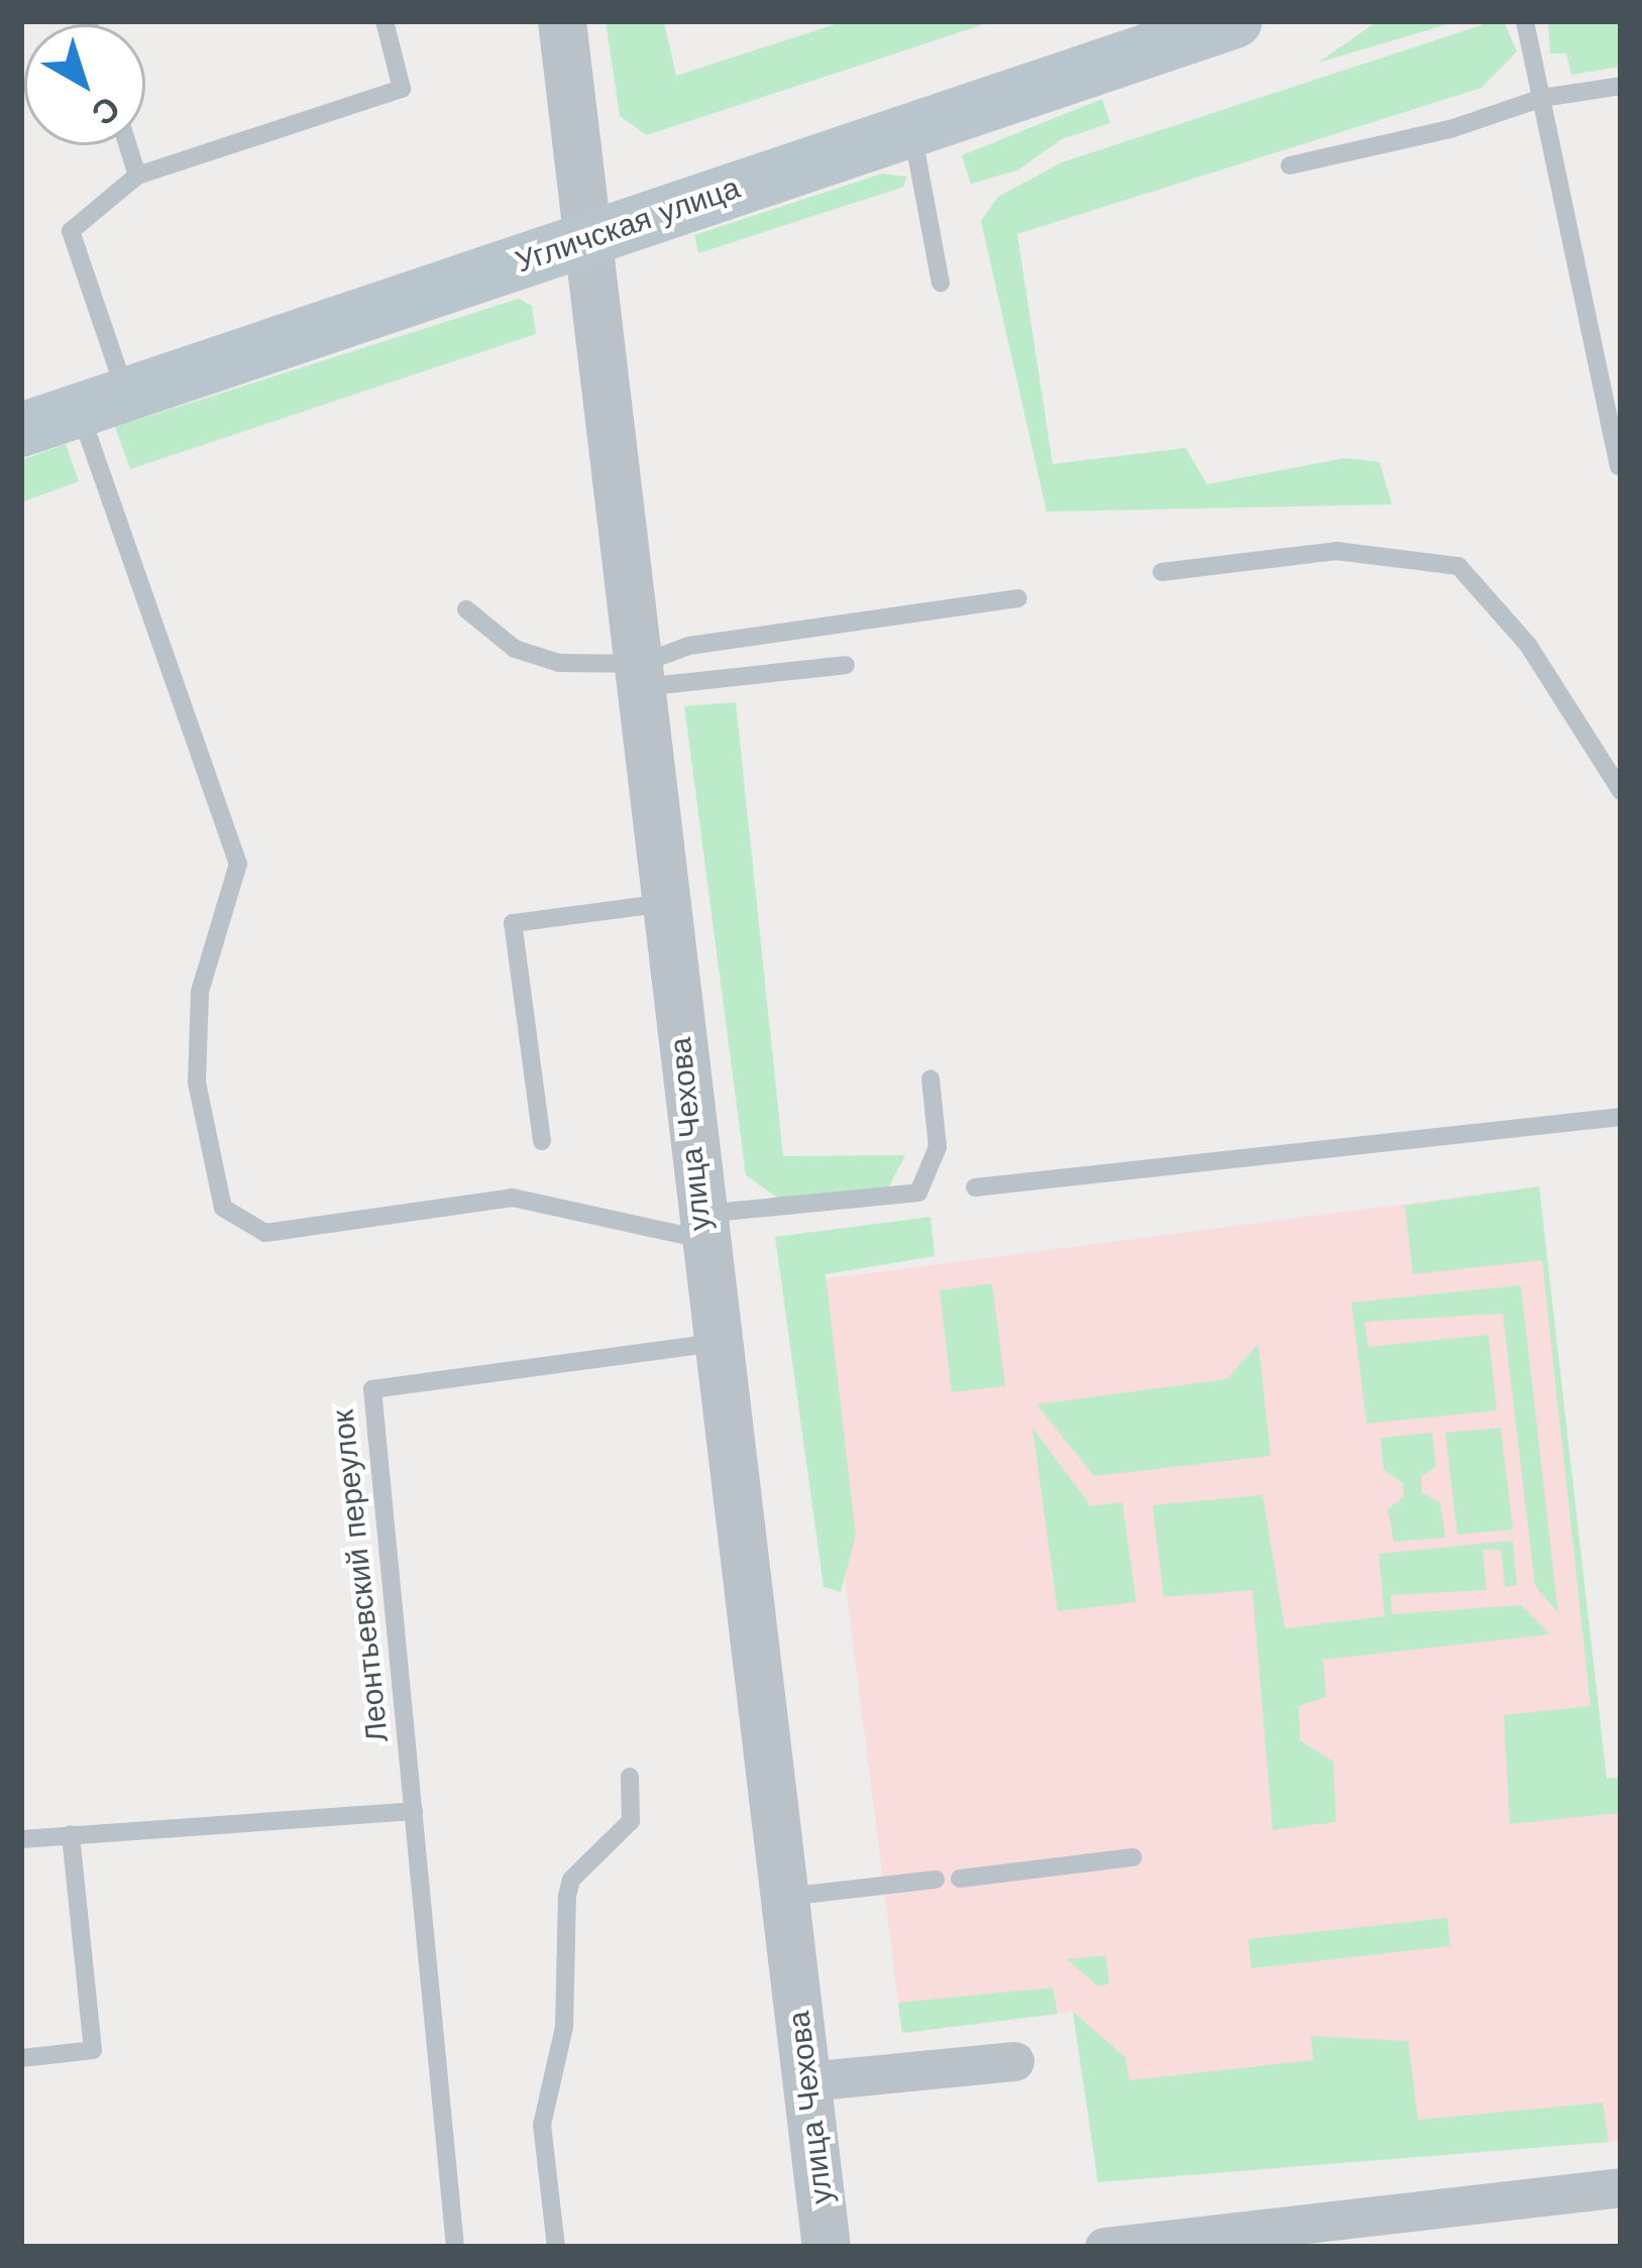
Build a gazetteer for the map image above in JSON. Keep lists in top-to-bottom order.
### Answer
{
  "streets": {
    "main road": ["Угличская улица"],
    "street": ["улица Чехова"],
    "lane": ["Леонтьевский переулок"]
  },
  "crossings": [
    ["Угличская улица", "улица Чехова"],
    ["улица Чехова", "Леонтьевский переулок"]
  ],
  "north": "bottom right"
}
